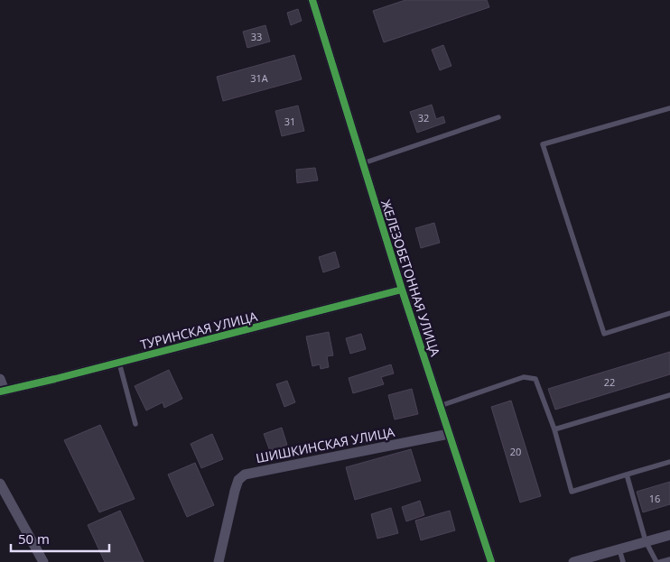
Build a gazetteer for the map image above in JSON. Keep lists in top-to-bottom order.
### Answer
{
  "streets": {
    "street": ["ЖЕЛЕЗОБЕТОННАЯ УЛИЦА", "ТУРИНСКАЯ УЛИЦА", "ШИШКИНСКАЯ УЛИЦА"]
  },
  "crossings": [
    ["ЖЕЛЕЗОБЕТОННАЯ УЛИЦА", "ТУРИНСКАЯ УЛИЦА"],
    ["ЖЕЛЕЗОБЕТОННАЯ УЛИЦА", "ШИШКИНСКАЯ УЛИЦА"]
  ],
  "house_numbers": [
    "33",
    "31А",
    "32",
    "31",
    "22",
    "20",
    "16"
  ],
  "scale_bar": "50 m"
}
